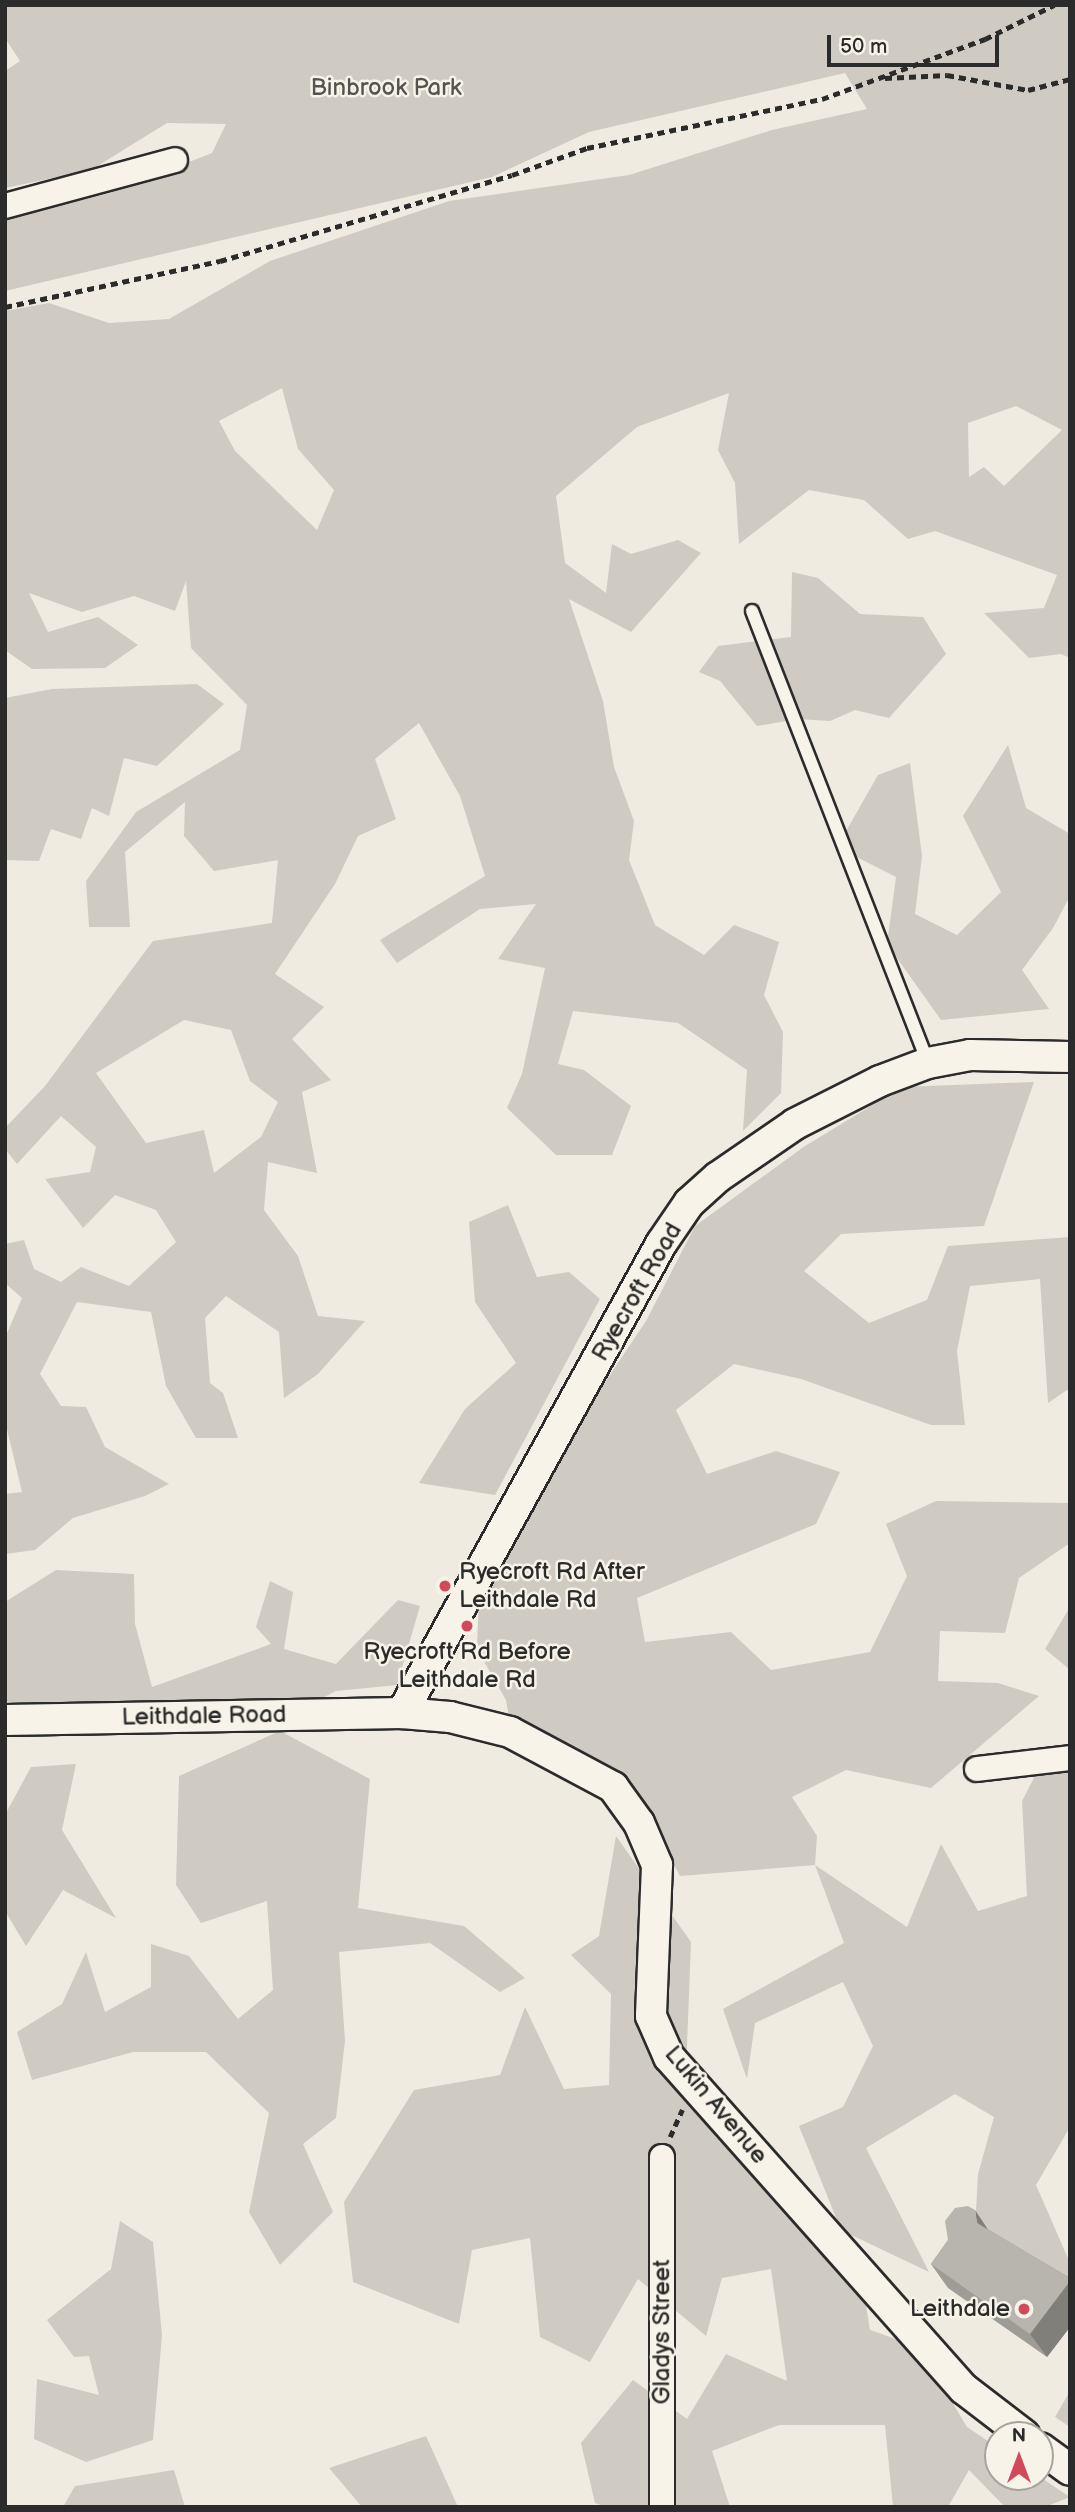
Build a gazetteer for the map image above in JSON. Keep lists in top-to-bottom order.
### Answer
{
  "streets": {
    "street": [
      "Ryecroft Road",
      "Leithdale Road",
      "Lukin Avenue",
      "Gladys Street"
    ]
  },
  "crossings": [
    ["Ryecroft Road", "Leithdale Road"],
    ["Ryecroft Road", "Lukin Avenue"],
    ["Leithdale Road", "Lukin Avenue"]
  ],
  "parks": ["Binbrook Park"],
  "places": ["Ryecroft Rd After Leithdale Rd", "Ryecroft Rd Before Leithdale Rd", "Leithdale"],
  "scale_bar": "50 m",
  "north": "top"
}
